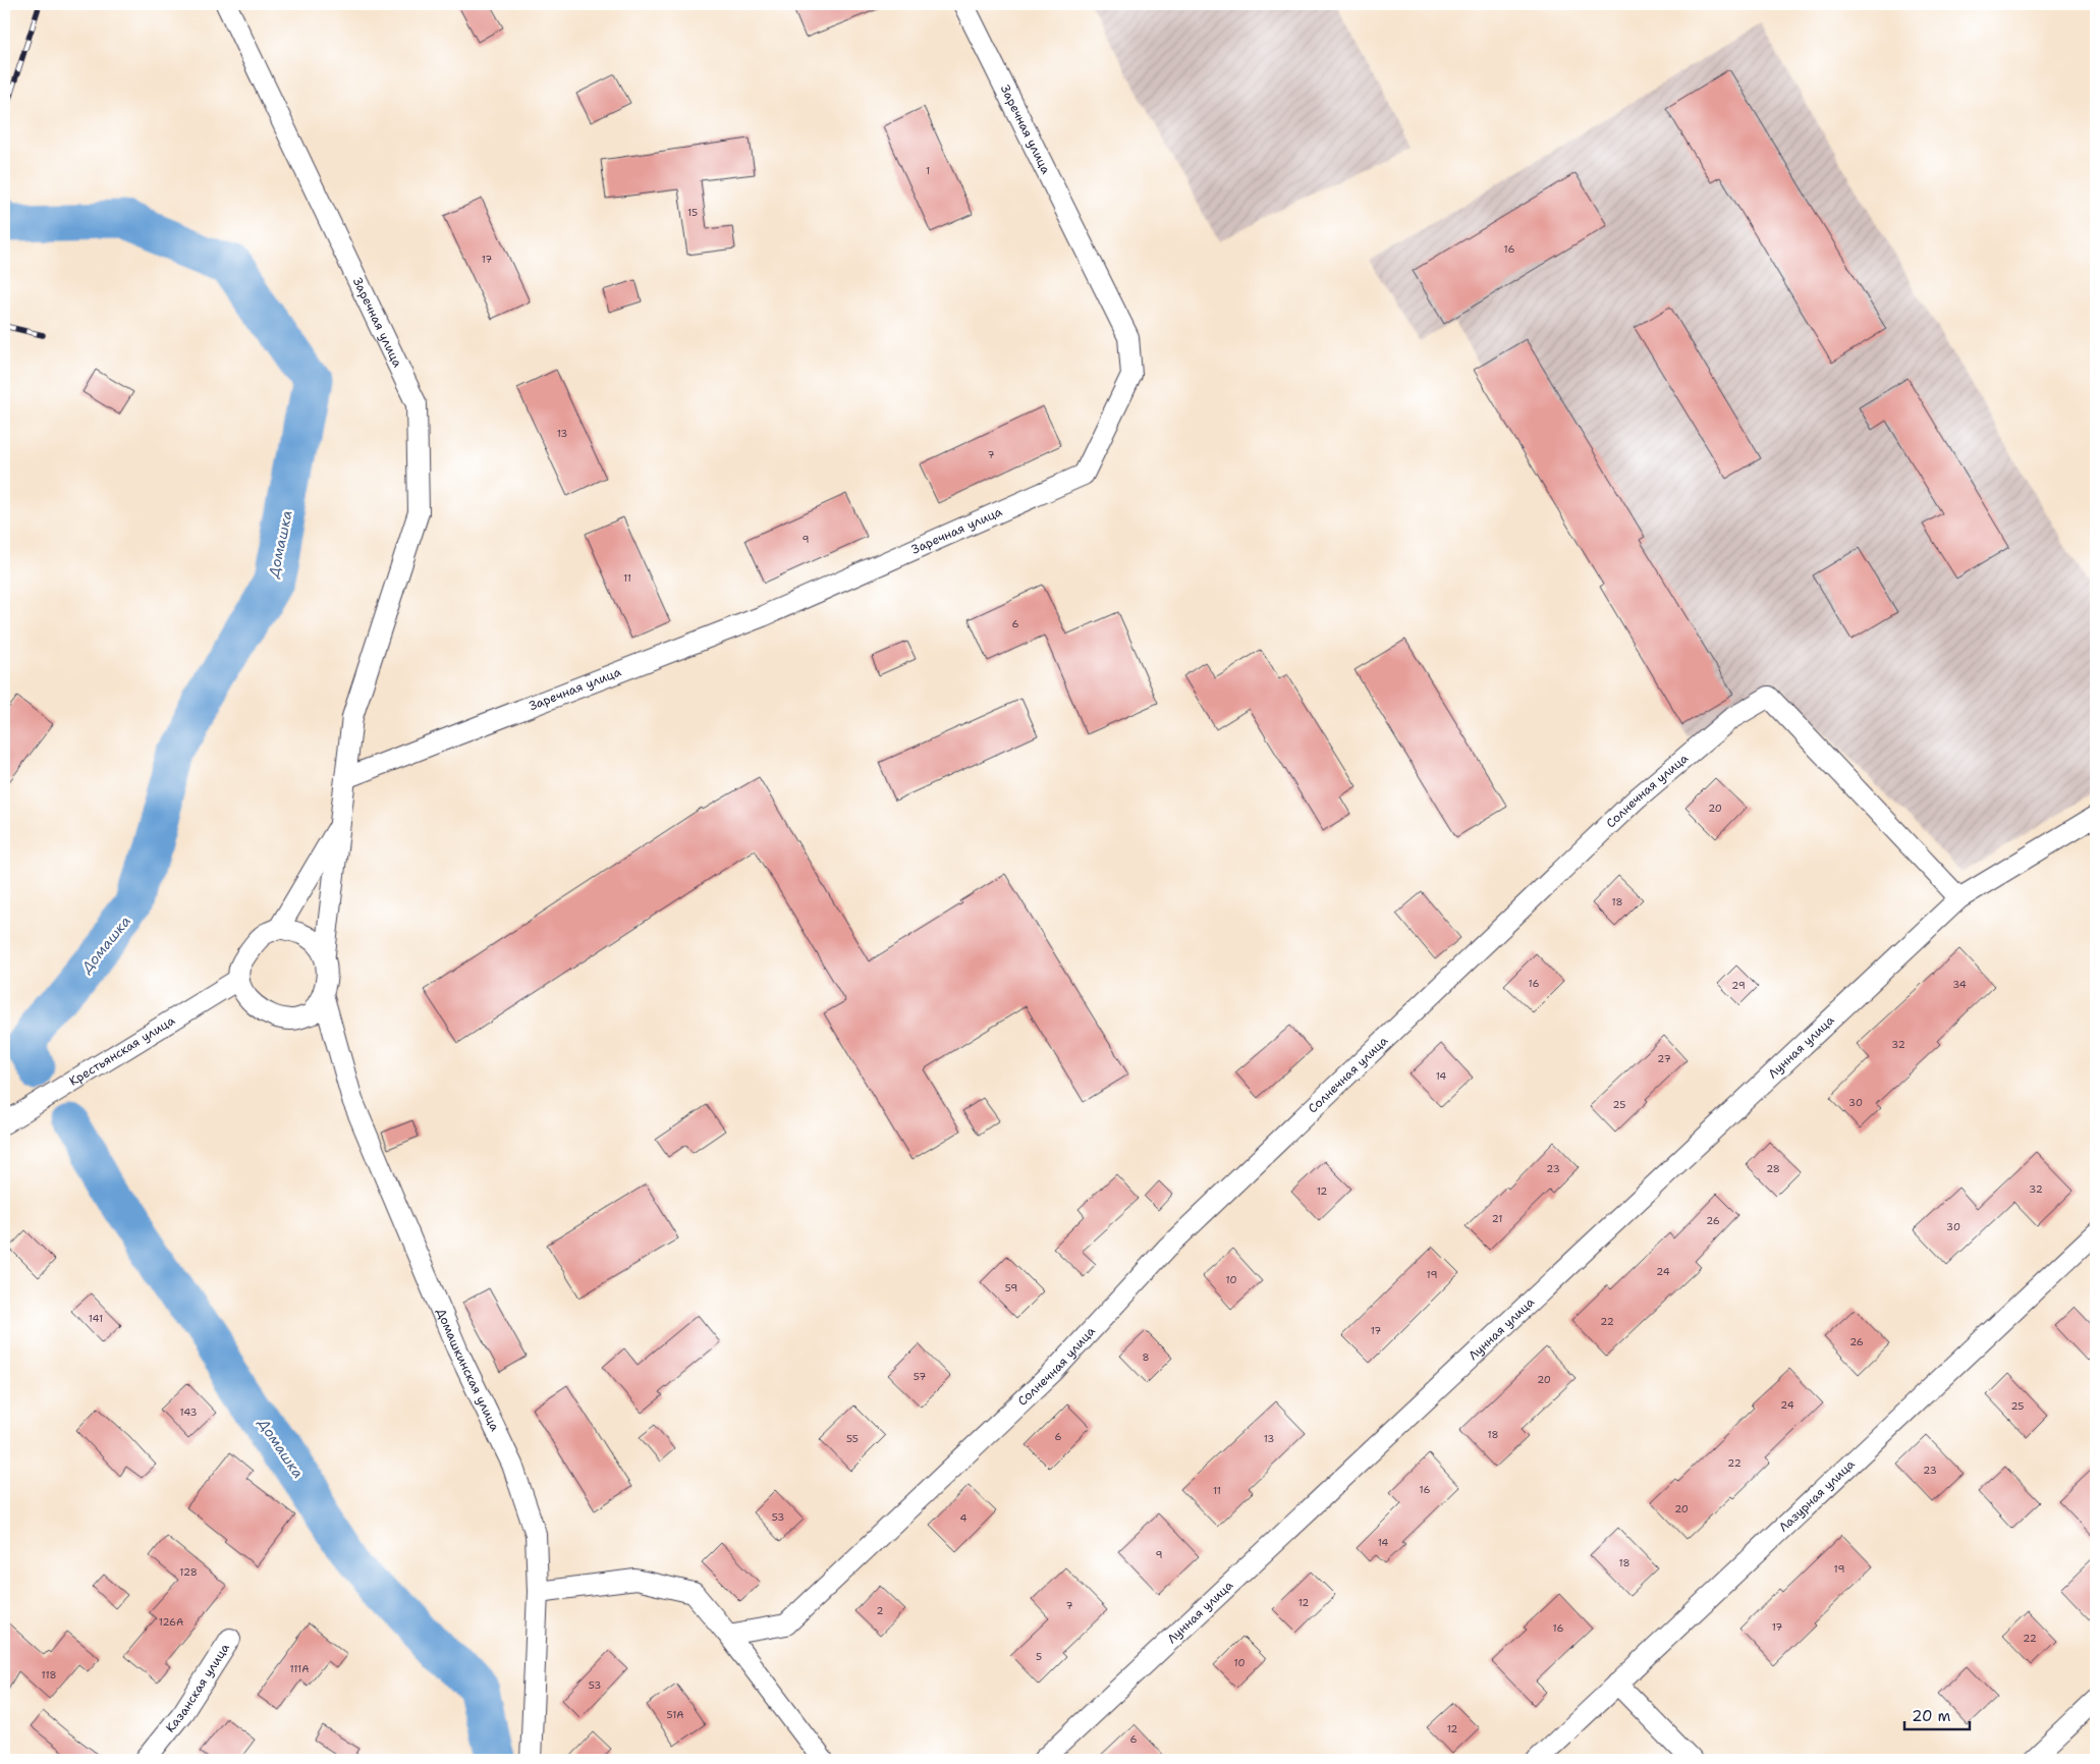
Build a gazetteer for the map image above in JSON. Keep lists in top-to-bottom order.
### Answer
{
  "streets": {
    "street": [
      "Заречная улица",
      "Солнечная улица",
      "Лунная улица",
      "Крестьянская улица",
      "Домашкинская улица",
      "Лазурная улица",
      "Казанская улица"
    ]
  },
  "crossings": [
    ["Заречная улица", "Крестьянская улица"],
    ["Заречная улица", "Домашкинская улица"],
    ["Солнечная улица", "Лунная улица"],
    ["Крестьянская улица", "Домашкинская улица"]
  ],
  "water": ["Домашка"],
  "house_numbers": [
    "1",
    "15",
    "16",
    "17",
    "13",
    "7",
    "9",
    "11",
    "6",
    "20",
    "18",
    "16",
    "34",
    "29",
    "32",
    "27",
    "14",
    "30",
    "25",
    "23",
    "28",
    "32",
    "12",
    "21",
    "26",
    "30",
    "24",
    "19",
    "10",
    "59",
    "141",
    "22",
    "17",
    "26",
    "8",
    "57",
    "20",
    "24",
    "25",
    "143",
    "18",
    "6",
    "55",
    "13",
    "22",
    "23",
    "16",
    "11",
    "20",
    "53",
    "4",
    "14",
    "9",
    "18",
    "19",
    "128",
    "12",
    "7",
    "2",
    "126А",
    "17",
    "16",
    "22",
    "5",
    "10",
    "111А",
    "118",
    "53",
    "51А",
    "12",
    "6"
  ],
  "scale_bar": "20 m"
}
